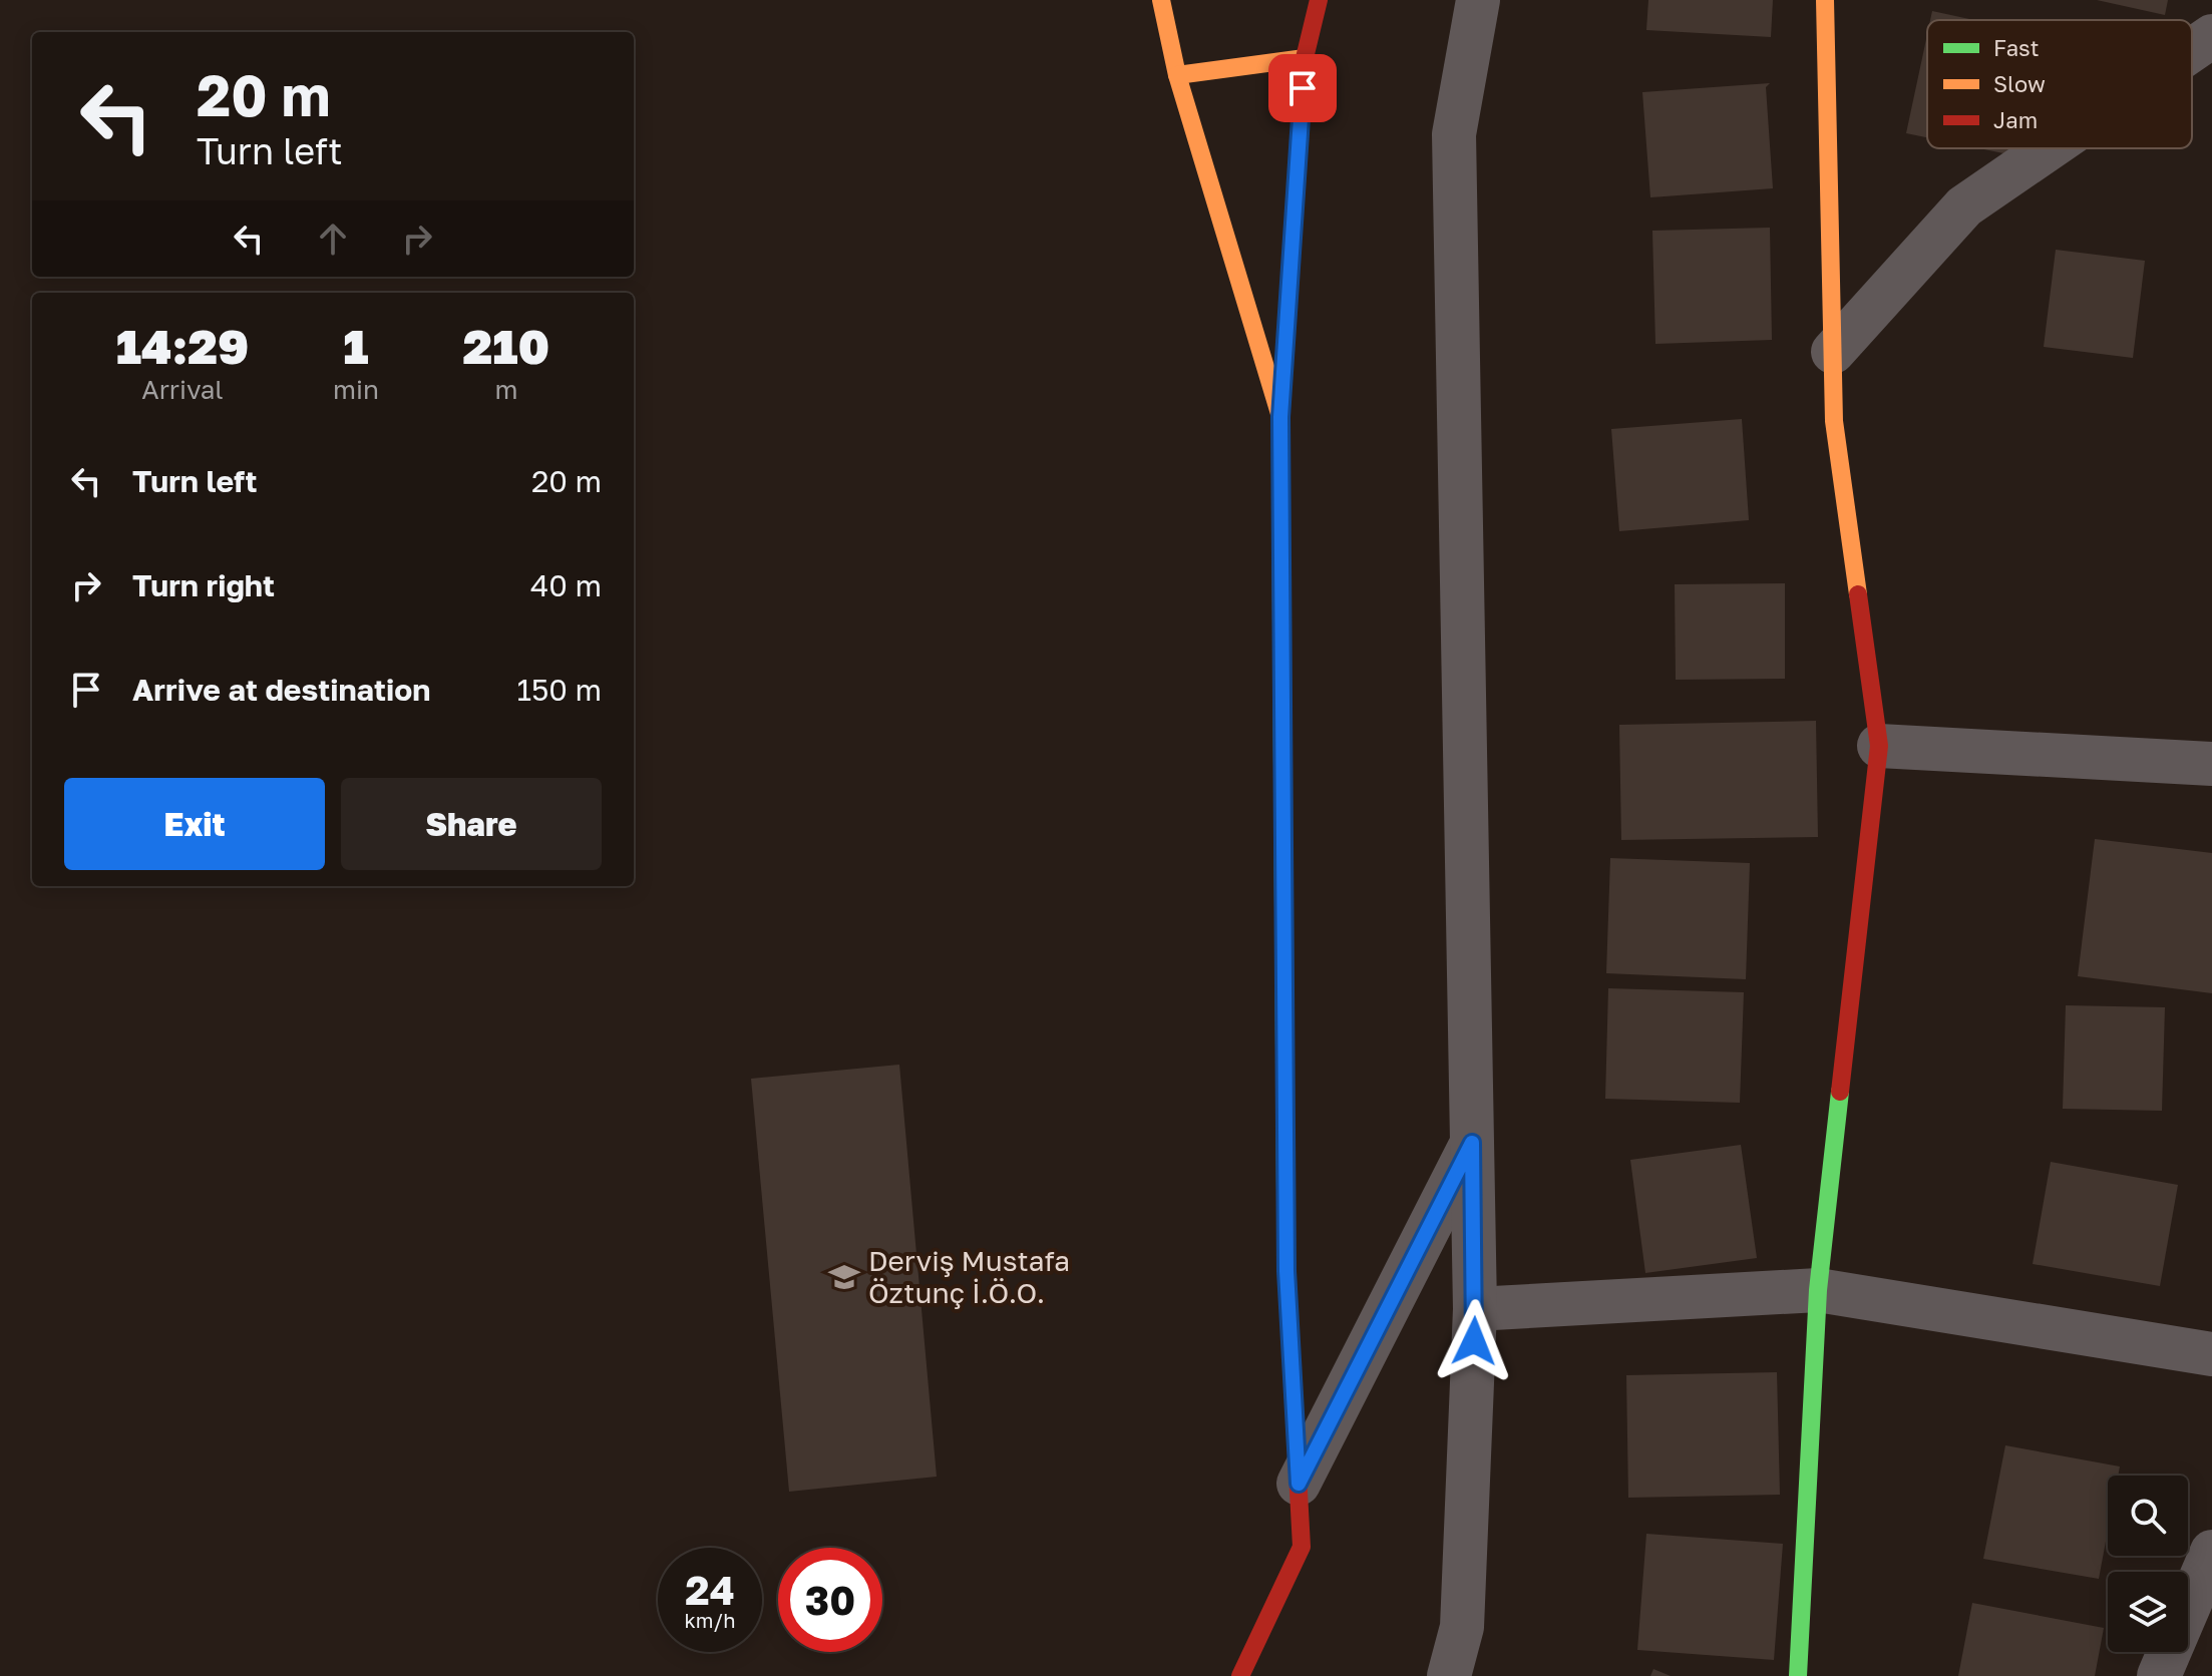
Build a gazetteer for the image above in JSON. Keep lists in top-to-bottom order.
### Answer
{
  "places": {
    "school or university": ["Derviş Mustafa Öztunç İ.Ö.O."]
  },
  "legend": ["Fast", "Slow", "Jam"],
  "page": {
    "turn": ["20 m", "Turn left"],
    "eta": [
      "14:29",
      "Arrival",
      "1",
      "min",
      "210",
      "m"
    ],
    "list": [
      {
        "name": "Turn left",
        "value": "20 m"
      },
      {
        "name": "Turn right",
        "value": "40 m"
      },
      {
        "name": "Arrive at destination",
        "value": "150 m"
      }
    ],
    "buttons": ["Exit", "Share"],
    "speed": "24 km/h",
    "limit": "30"
  }
}
